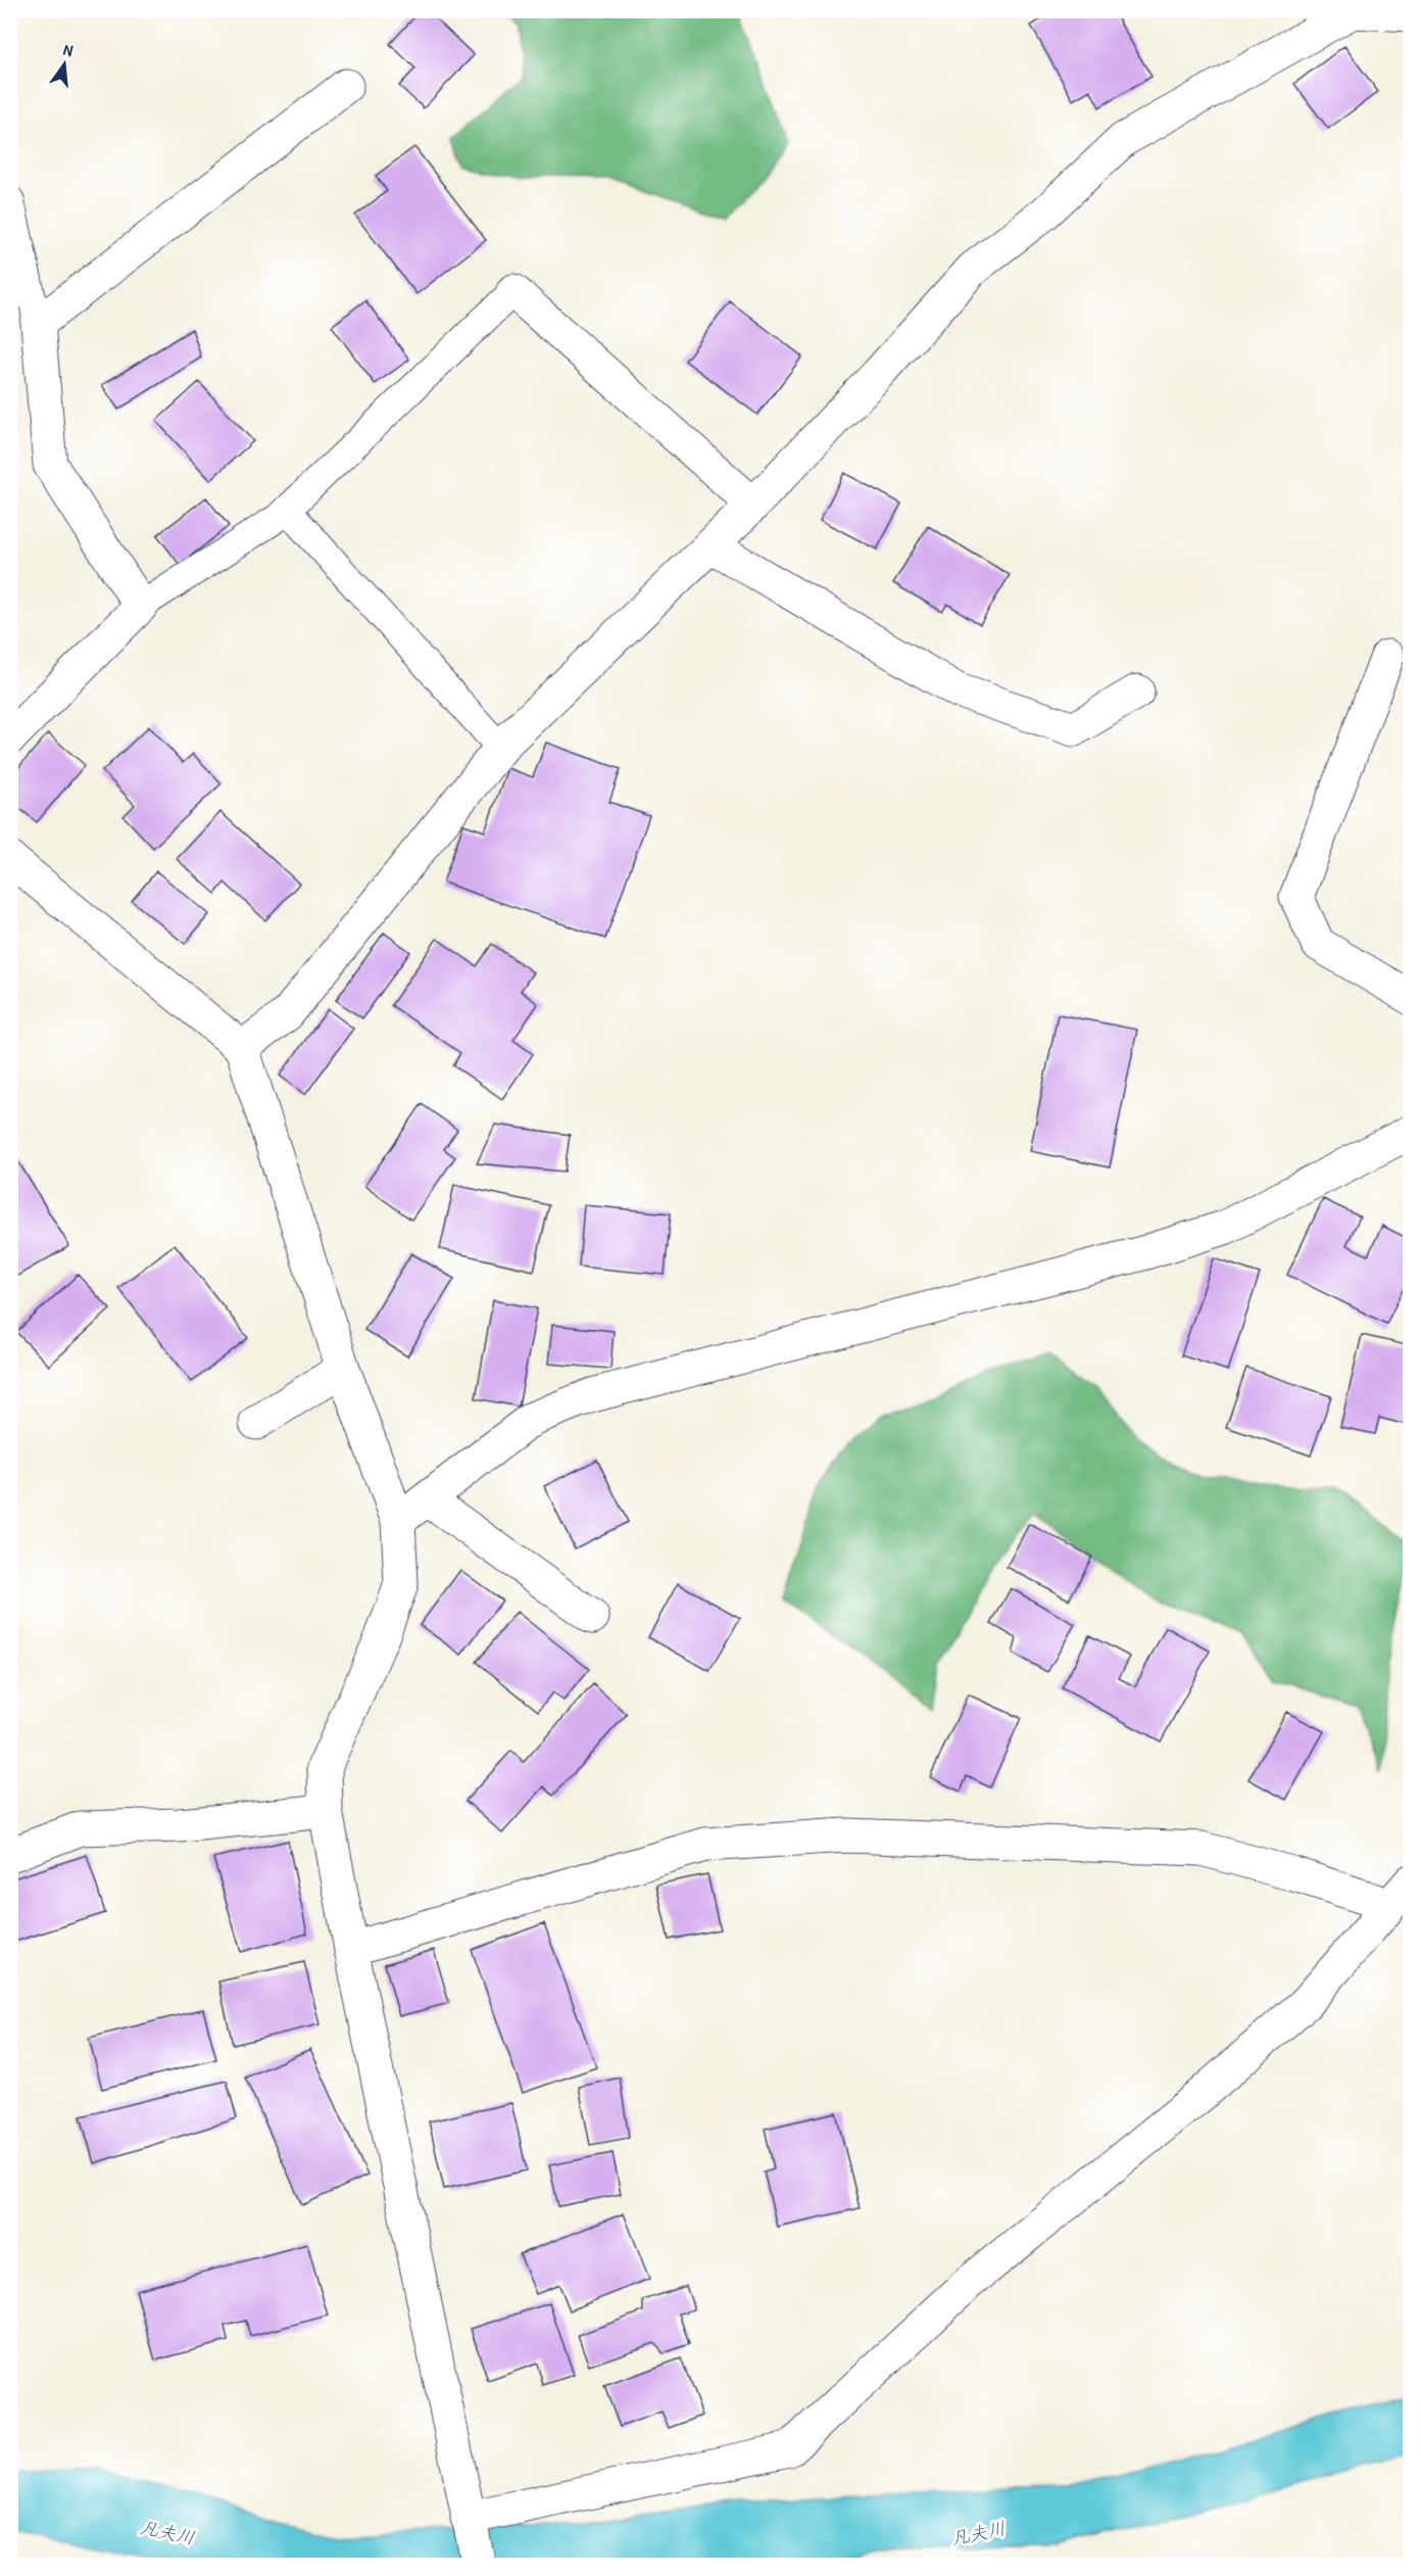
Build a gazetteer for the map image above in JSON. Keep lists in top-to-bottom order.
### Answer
{
  "water": ["凡夫川"],
  "north": "top"
}
